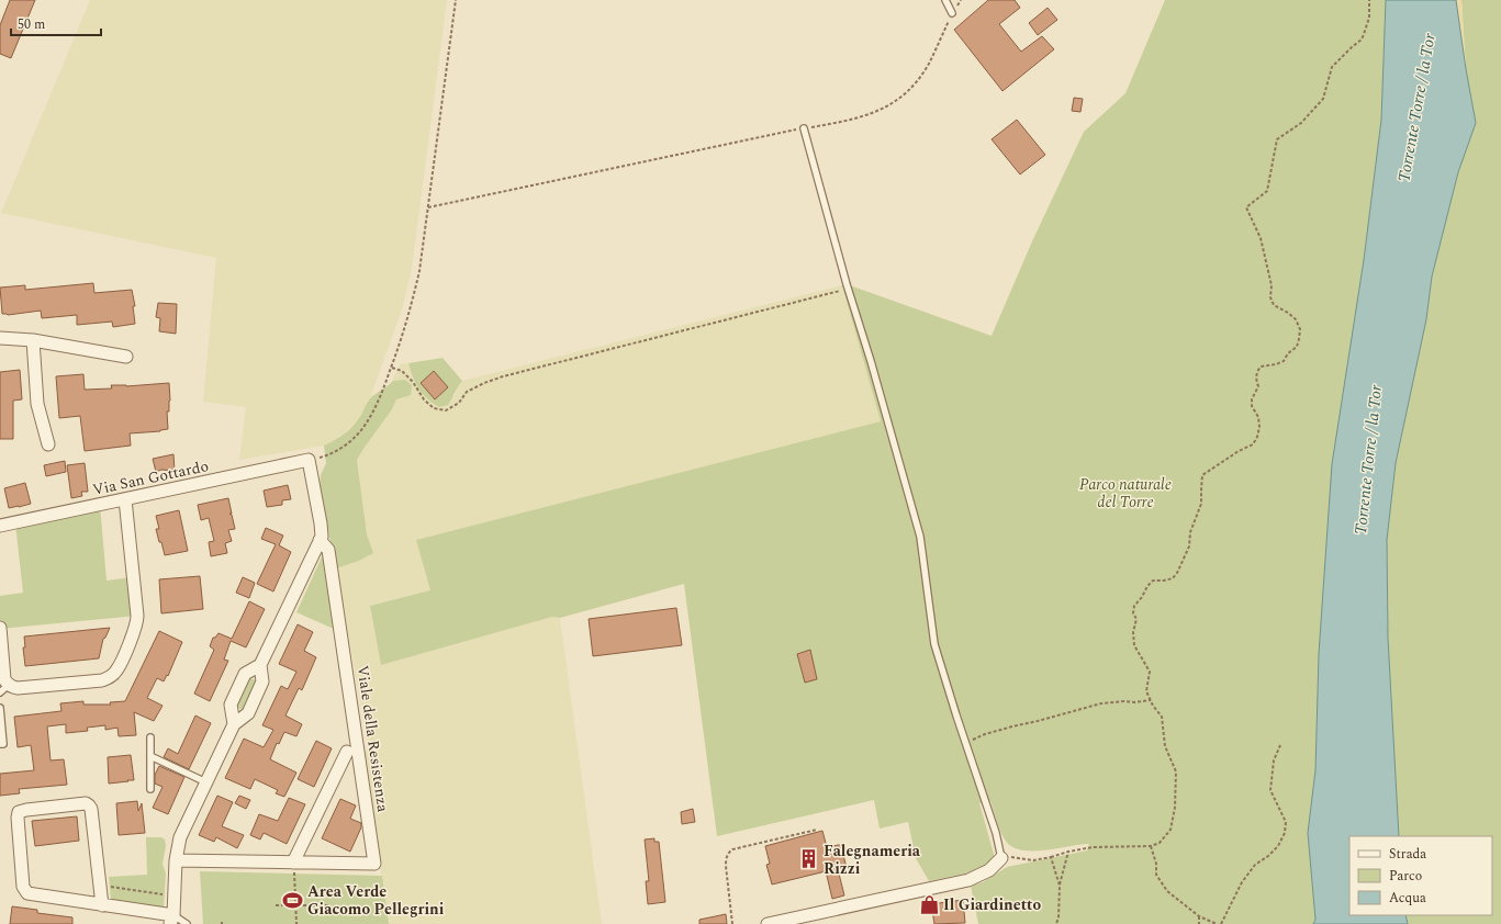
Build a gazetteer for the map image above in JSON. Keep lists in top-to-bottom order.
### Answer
{
  "streets": {
    "street": ["Via San Gottardo", "Viale della Resistenza"]
  },
  "crossings": [
    ["Via San Gottardo", "Viale della Resistenza"]
  ],
  "water": ["Torrente Torre / la Tor"],
  "parks": ["Parco naturale del Torre"],
  "places": {
    "building": ["Falegnameria Rizzi"],
    "sports": ["Area Verde Giacomo Pellegrini"],
    "shop": ["Il Giardinetto"]
  },
  "legend": ["Strada", "Parco", "Acqua"],
  "scale_bar": "50 m"
}
